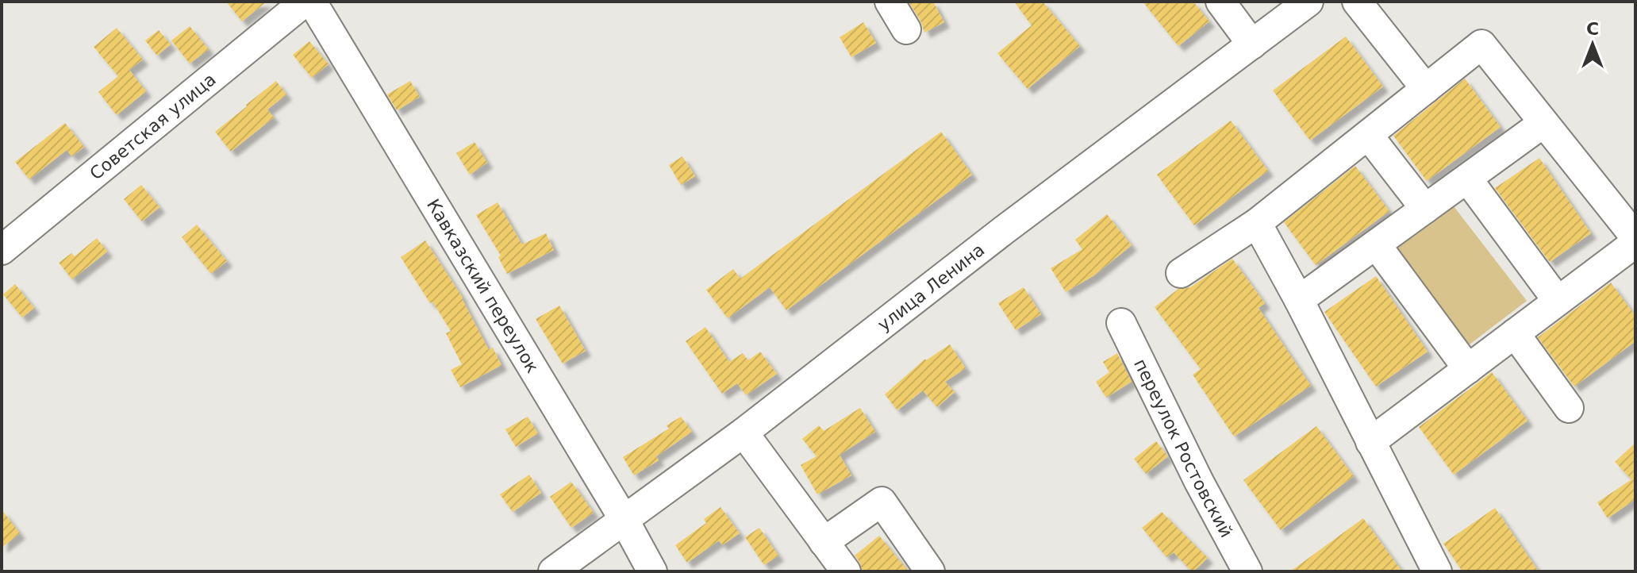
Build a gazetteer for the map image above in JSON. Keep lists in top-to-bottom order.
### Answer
{
  "streets": {
    "street": [
      "Советская улица",
      "Кавказский переулок",
      "улица Ленина",
      "переулок Ростовский"
    ]
  },
  "crossings": [
    ["Кавказский переулок", "улица Ленина"]
  ],
  "north": "top"
}
